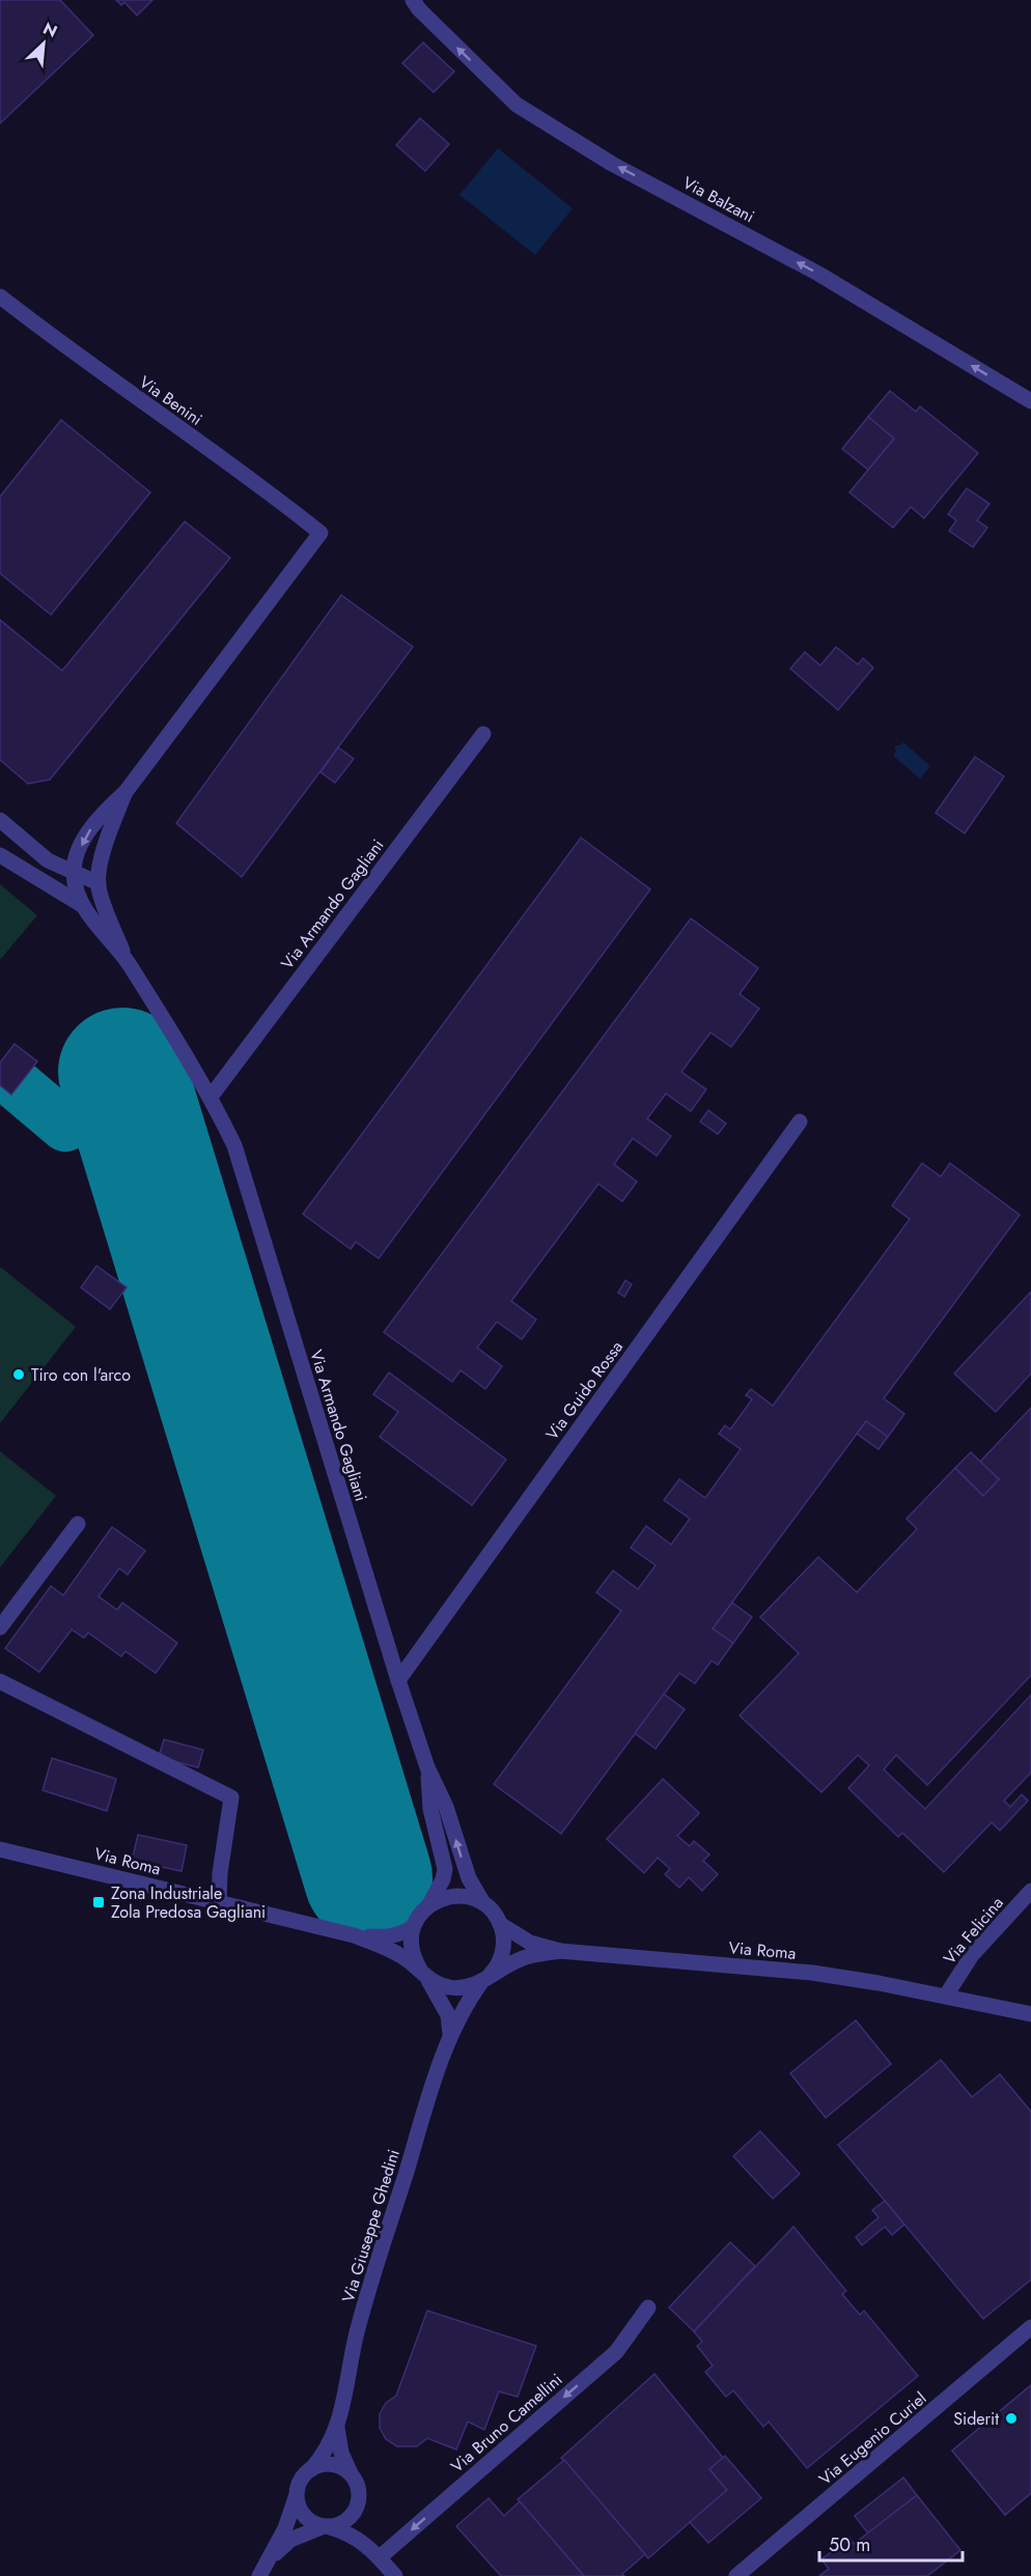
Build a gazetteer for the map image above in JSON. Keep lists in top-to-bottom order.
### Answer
{
  "streets": {
    "street": [
      "Via Balzani",
      "Via Benini",
      "Via Armando Gagliani",
      "Via Guido Rossa",
      "Via Roma",
      "Via Felicina",
      "Via Giuseppe Ghedini",
      "Via Bruno Camellini",
      "Via Eugenio Curiel"
    ]
  },
  "crossings": [
    ["Via Benini", "Via Armando Gagliani"],
    ["Via Armando Gagliani", "Via Guido Rossa"],
    ["Via Armando Gagliani", "Via Roma"],
    ["Via Armando Gagliani", "Via Giuseppe Ghedini"],
    ["Via Roma", "Via Felicina"],
    ["Via Roma", "Via Giuseppe Ghedini"]
  ],
  "one_way": ["Via Balzani", "Via Bruno Camellini"],
  "places": {
    "other": ["Tiro con l'arco", "Siderit"],
    "transit": ["Zona Industriale Zola Predosa Gagliani"]
  },
  "scale_bar": "50 m",
  "north": "top right"
}
